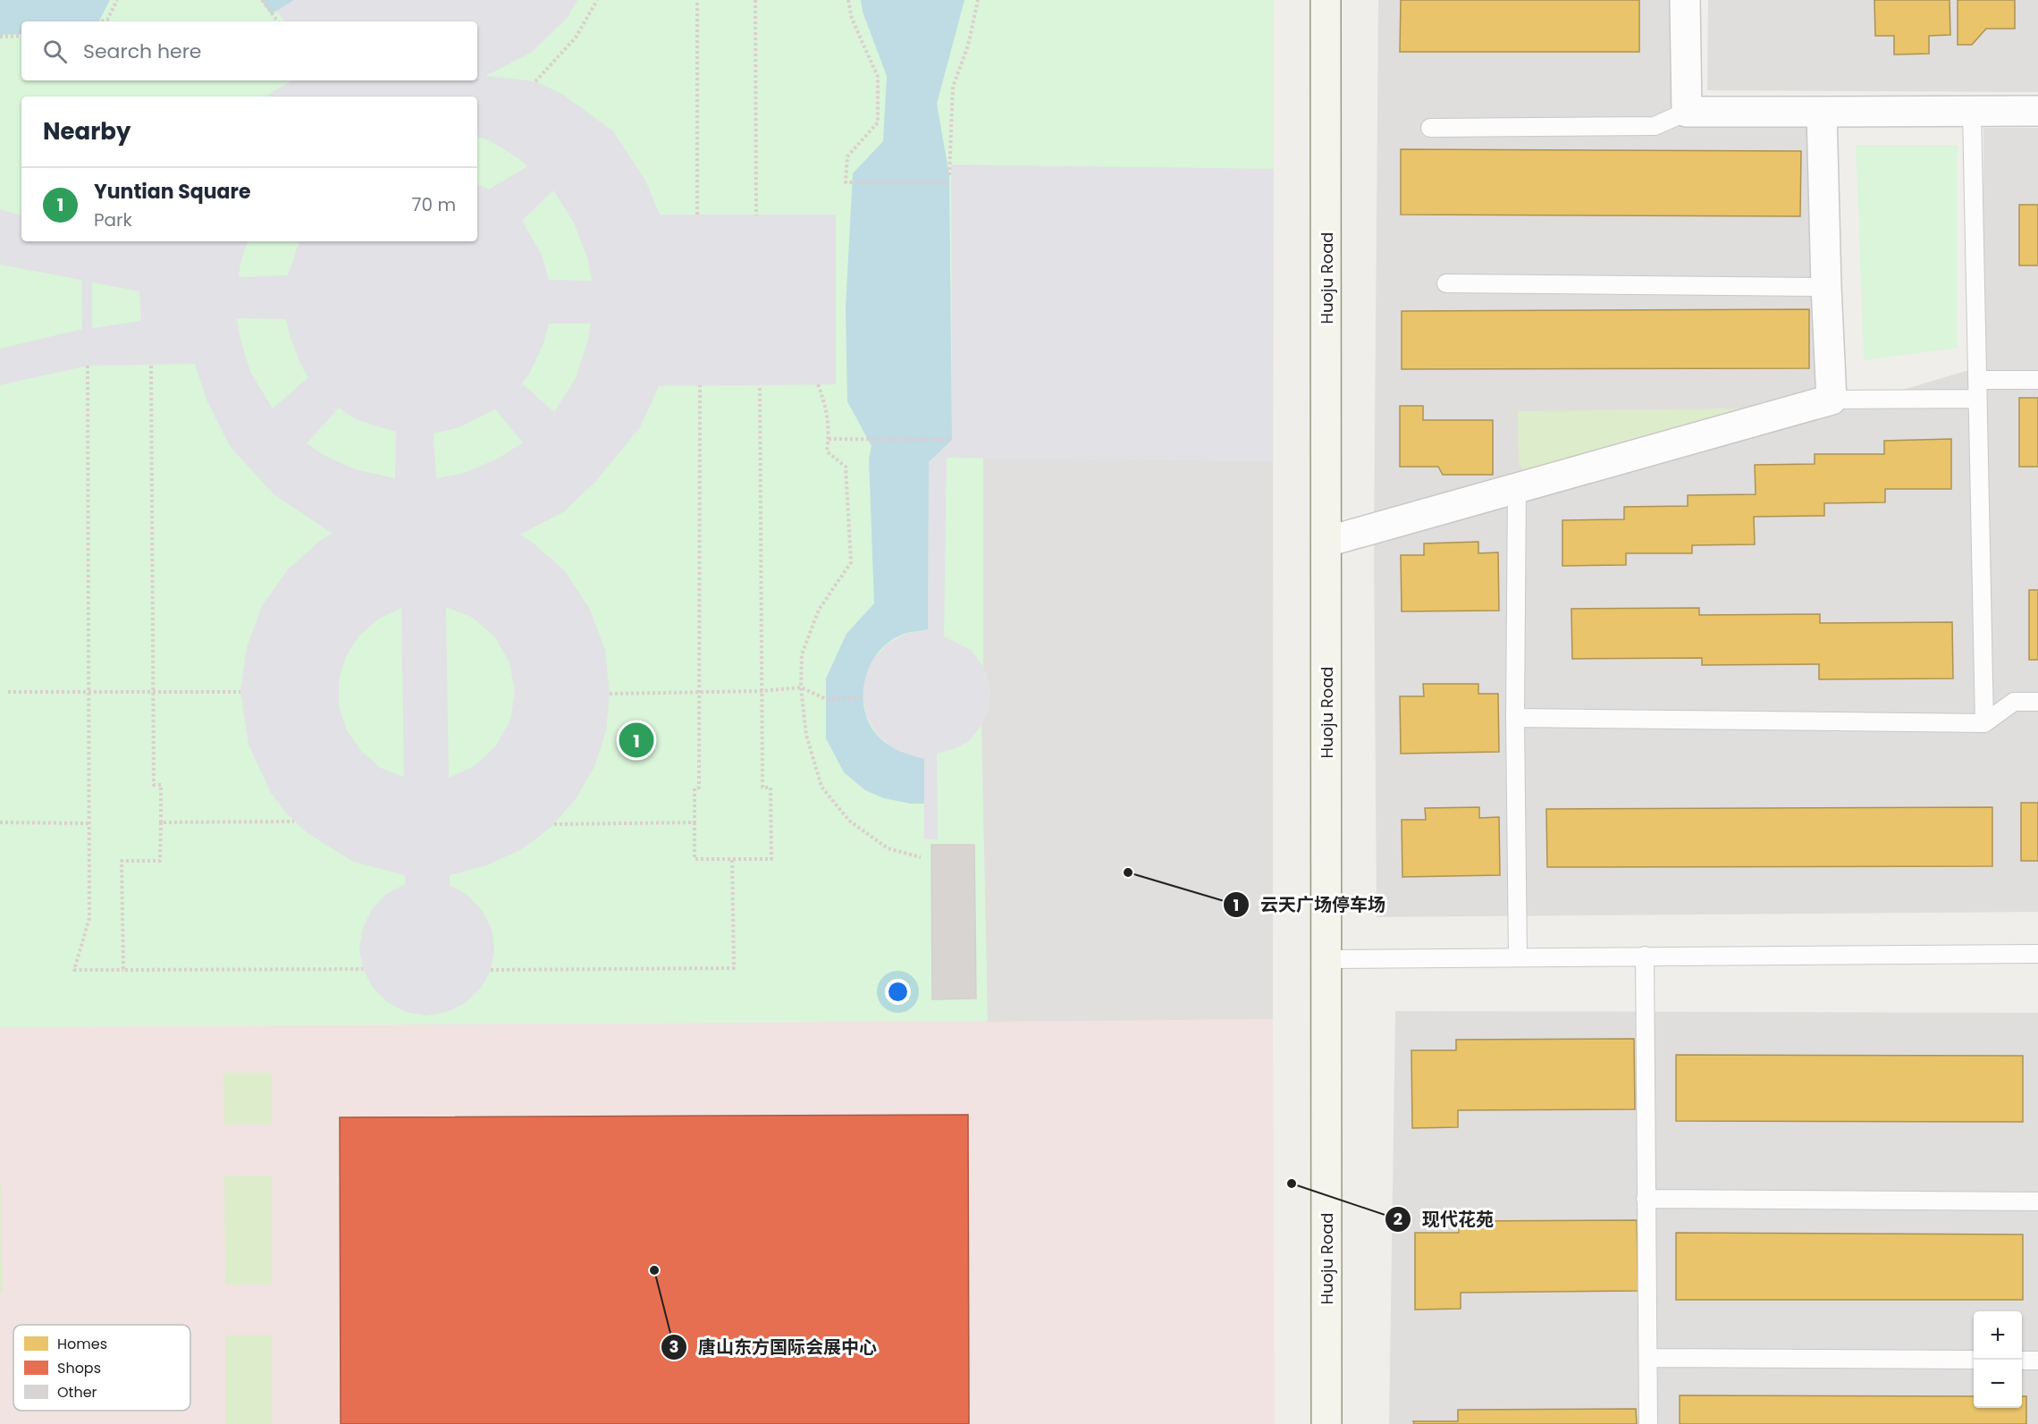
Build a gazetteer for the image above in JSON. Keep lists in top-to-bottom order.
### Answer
{
  "streets": {
    "street": ["Huoju Road"]
  },
  "places": ["云天广场停车场", "现代花苑", "唐山东方国际会展中心"],
  "legend": ["Homes", "Shops", "Other"],
  "page": {
    "search": "Search here",
    "heading": "Nearby",
    "list": [
      {
        "mark": "1",
        "name": "Yuntian Square",
        "note": "Park",
        "value": "70 m"
      }
    ],
    "pins": "1",
    "map_buttons": ["+", "−"]
  }
}
